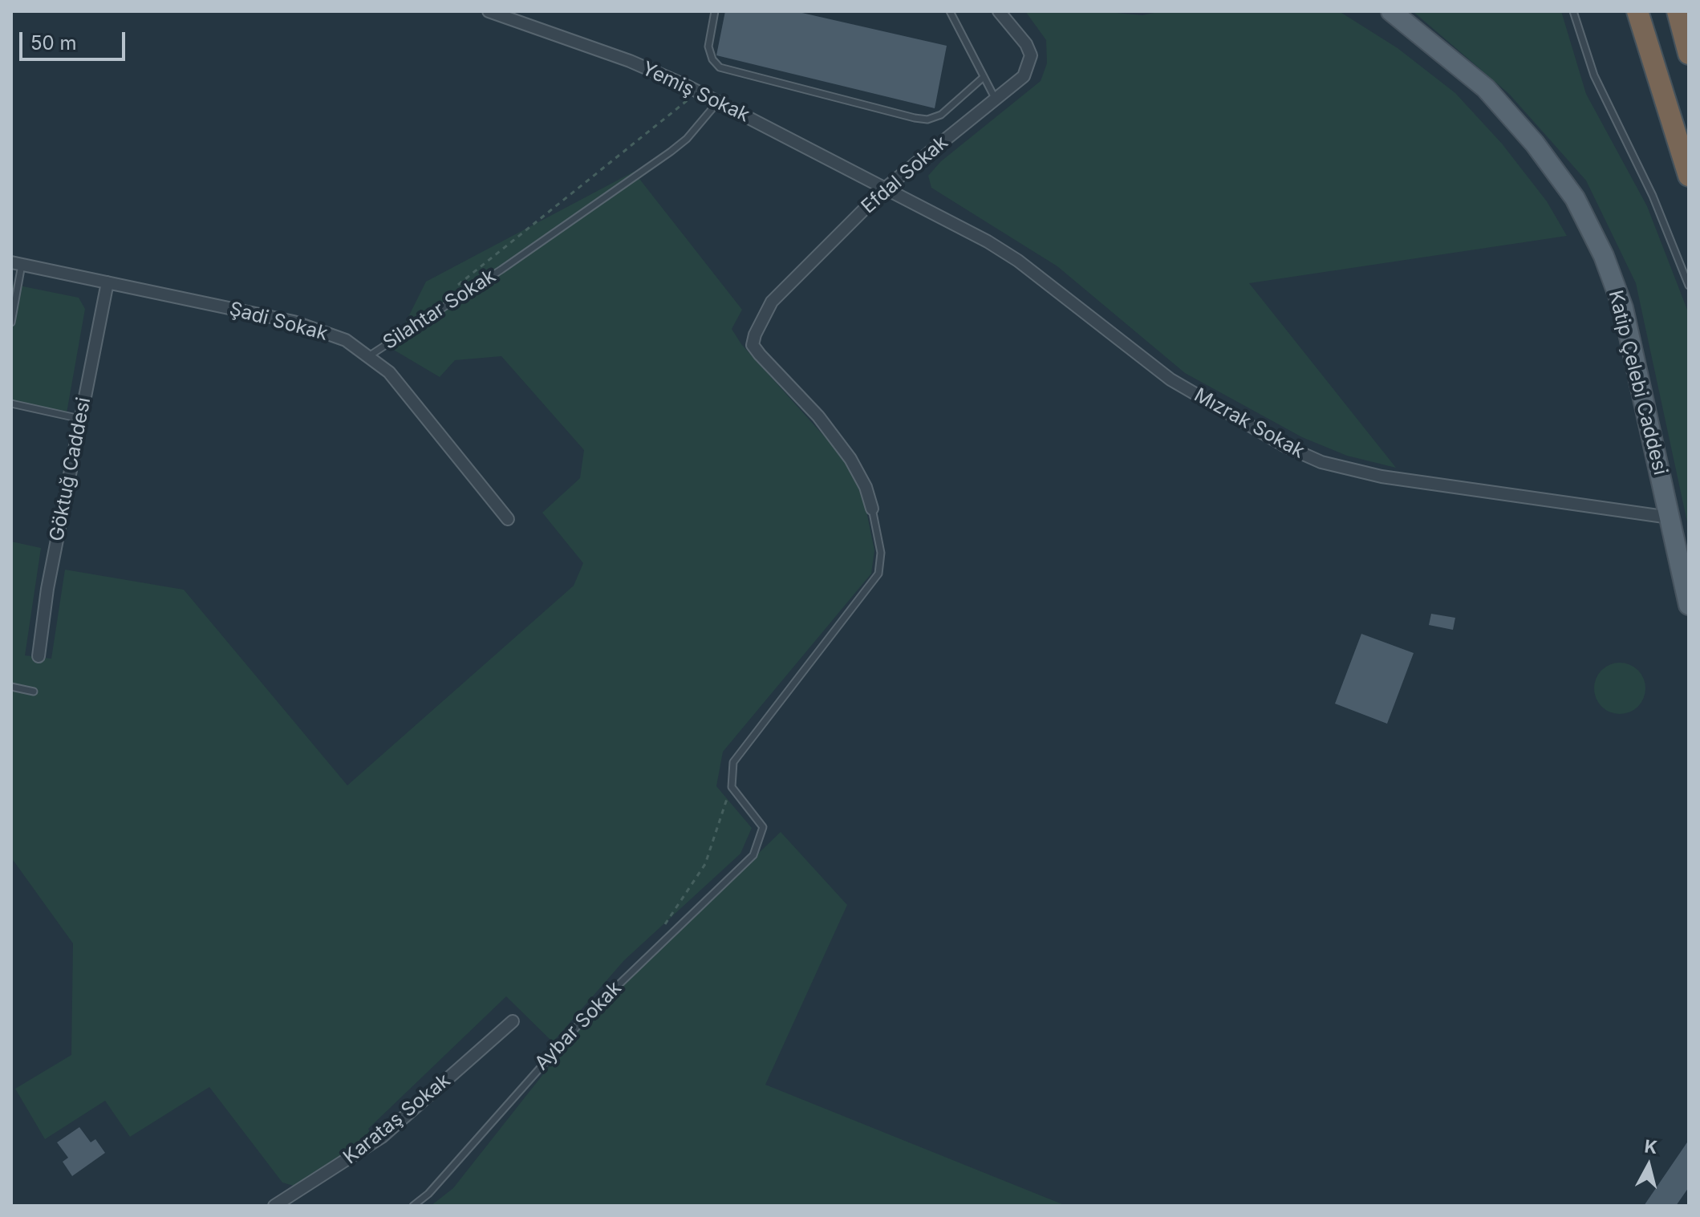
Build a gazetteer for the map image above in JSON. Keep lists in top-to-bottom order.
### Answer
{
  "streets": {
    "main road": ["Katip Çelebi Caddesi"],
    "street": [
      "Yemiş Sokak",
      "Efdal Sokak",
      "Şadi Sokak",
      "Mızrak Sokak",
      "Göktuğ Caddesi",
      "Karataş Sokak"
    ],
    "lane": ["Silahtar Sokak", "Aybar Sokak"]
  },
  "crossings": [
    ["Yemiş Sokak", "Efdal Sokak"],
    ["Yemiş Sokak", "Silahtar Sokak"],
    ["Yemiş Sokak", "Mızrak Sokak"],
    ["Efdal Sokak", "Mızrak Sokak"],
    ["Silahtar Sokak", "Şadi Sokak"],
    ["Şadi Sokak", "Göktuğ Caddesi"],
    ["Katip Çelebi Caddesi", "Mızrak Sokak"]
  ],
  "scale_bar": "50 m",
  "north": "top"
}
